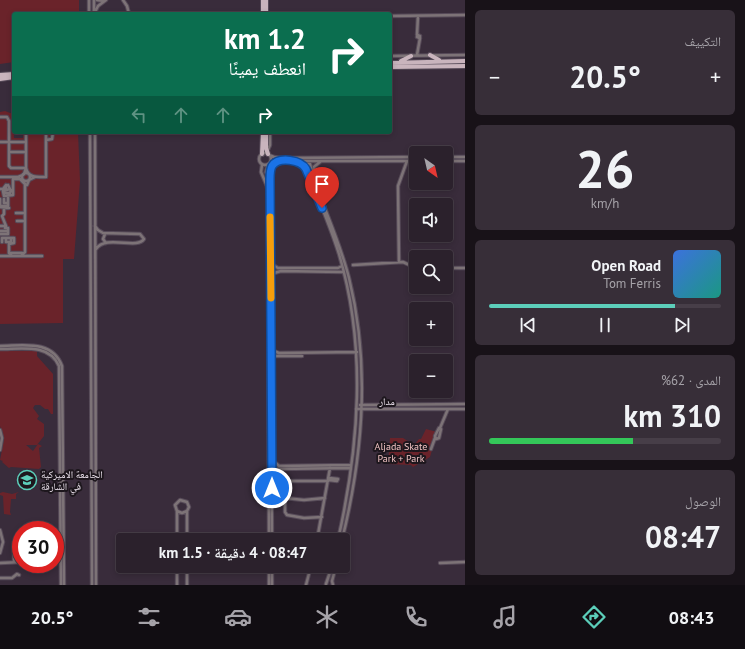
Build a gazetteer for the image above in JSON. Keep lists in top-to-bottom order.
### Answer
{
  "streets": {
    "street": ["مدار"]
  },
  "parks": ["Aljada Skate Park + Park"],
  "places": {
    "school or university": ["الجامعة الاميركية في الشارقة"]
  },
  "north": "bottom right",
  "page": {
    "tile": [
      "التكييف",
      ["26", "km/h"],
      ["المدى · 62%", "310 km"],
      ["الوصول", "08:47"]
    ],
    "turn": ["1.2 km", "انعطف يمينًا"],
    "heat": ["−", "20.5°", "+"],
    "map_buttons": ["+", "−"],
    "song": ["Open Road", "Tom Ferris"],
    "limit": "30",
    "trip": "08:47 · 4 دقيقة · 1.5 km",
    "tabs": ["08:43", "20.5°"]
  }
}
